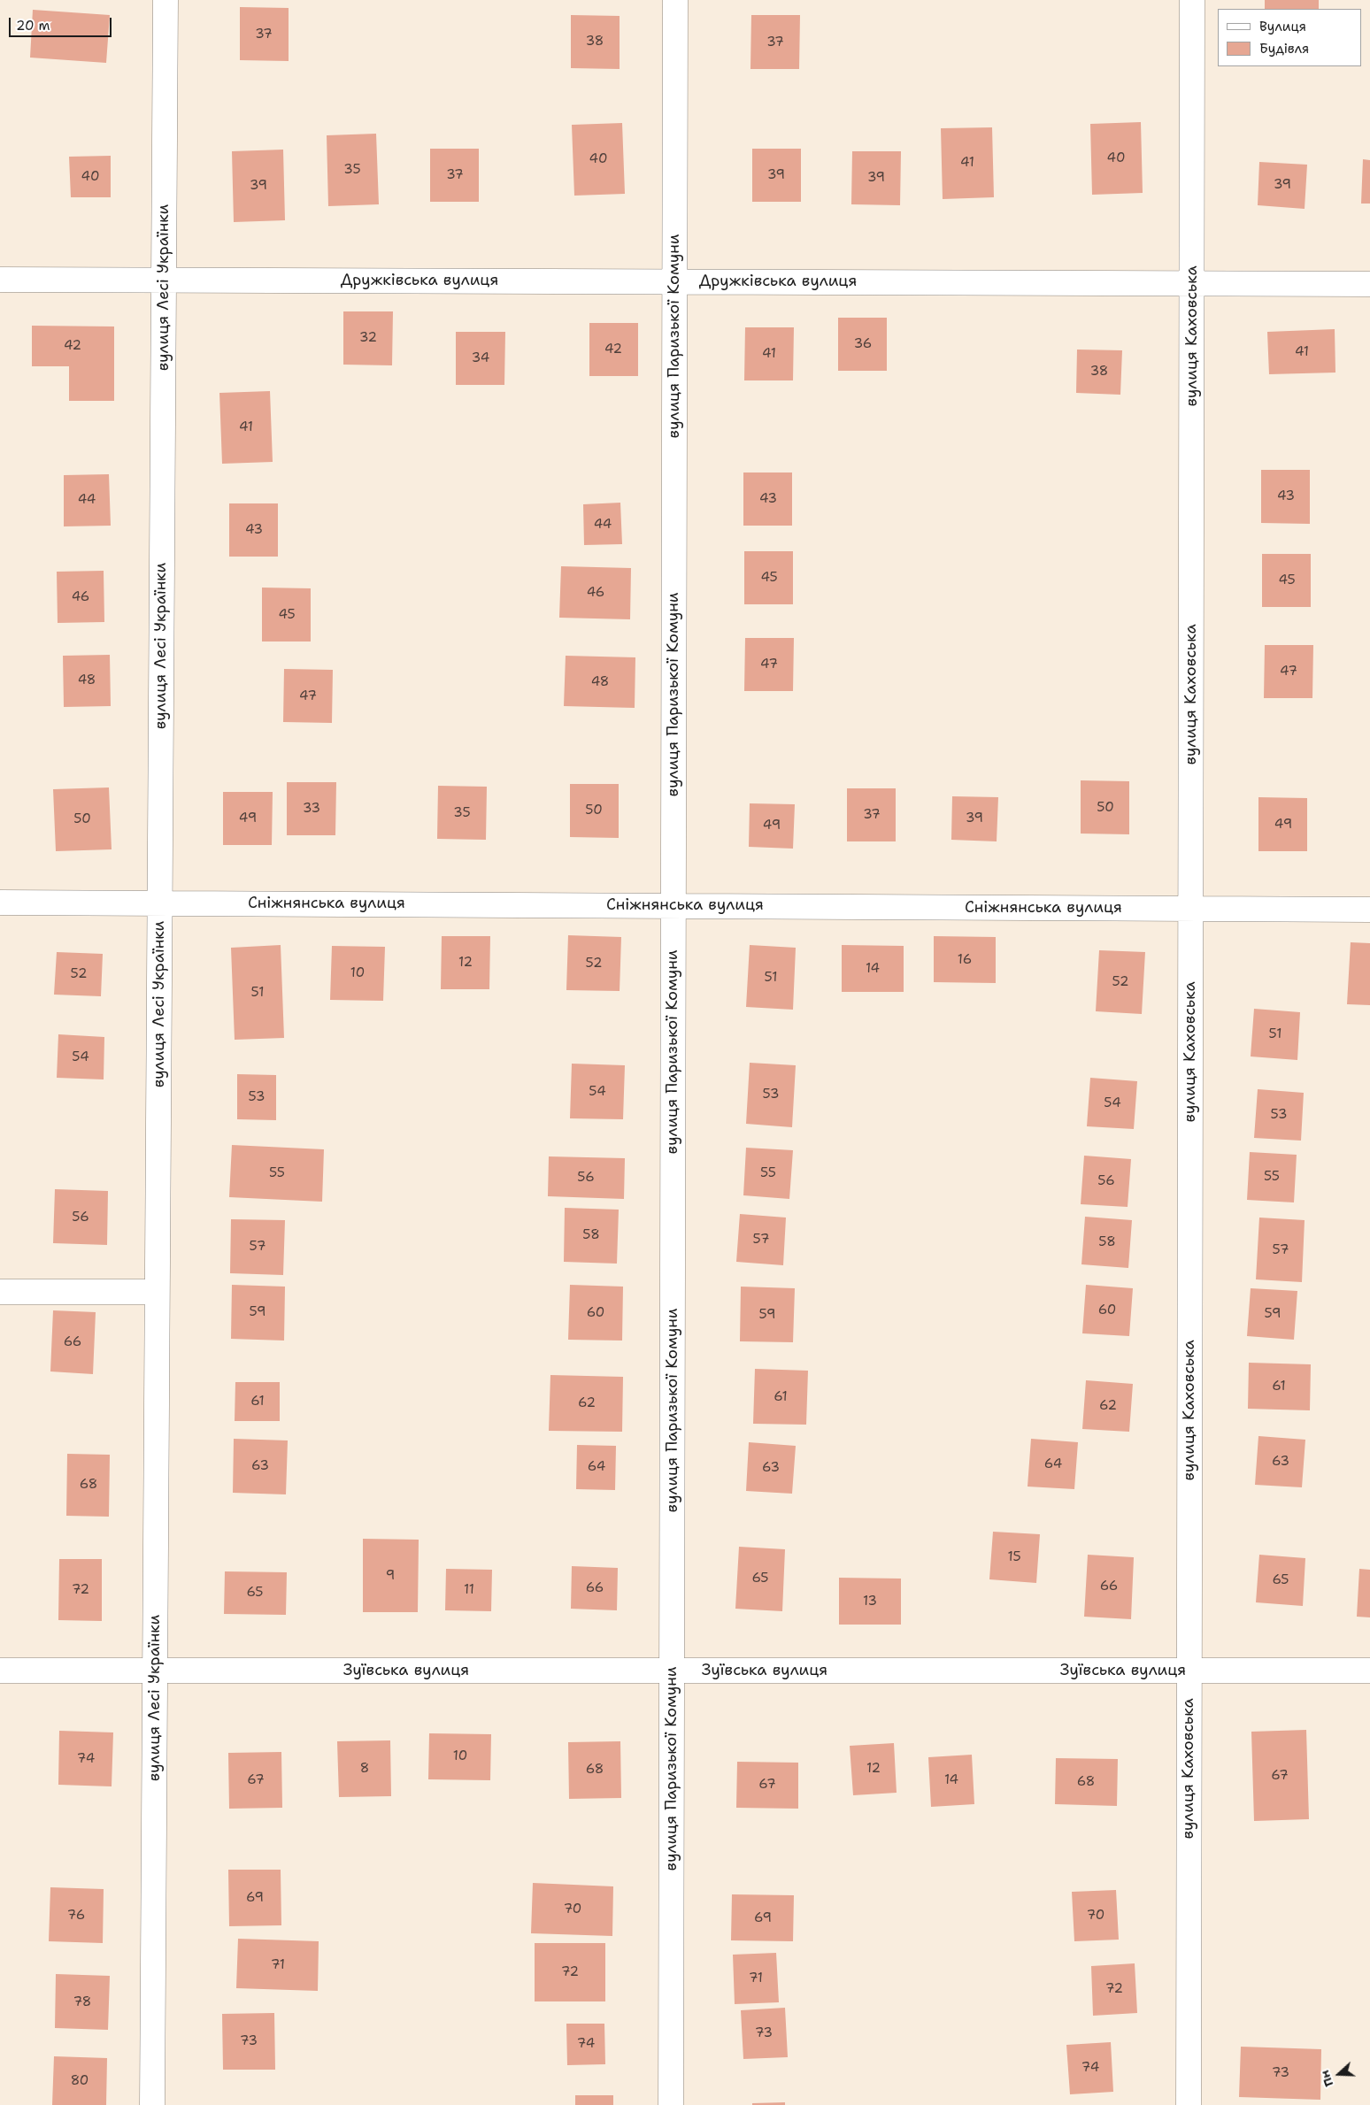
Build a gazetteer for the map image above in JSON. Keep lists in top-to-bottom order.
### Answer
{
  "streets": {
    "street": [
      "Дружківська вулиця",
      "вулиця Лесі Українки",
      "вулиця Паризької Комуни",
      "вулиця Каховська",
      "Сніжнянська вулиця",
      "Зуївська вулиця"
    ]
  },
  "crossings": [
    ["Дружківська вулиця", "вулиця Лесі Українки"],
    ["Дружківська вулиця", "вулиця Паризької Комуни"],
    ["Дружківська вулиця", "вулиця Каховська"],
    ["вулиця Лесі Українки", "Сніжнянська вулиця"],
    ["вулиця Лесі Українки", "Зуївська вулиця"],
    ["вулиця Паризької Комуни", "Сніжнянська вулиця"],
    ["вулиця Паризької Комуни", "Зуївська вулиця"],
    ["вулиця Каховська", "Сніжнянська вулиця"],
    ["вулиця Каховська", "Зуївська вулиця"]
  ],
  "house_numbers": [
    "37",
    "38",
    "37",
    "40",
    "40",
    "41",
    "35",
    "37",
    "39",
    "40",
    "39",
    "39",
    "39",
    "32",
    "36",
    "42",
    "42",
    "41",
    "41",
    "34",
    "38",
    "41",
    "43",
    "43",
    "44",
    "44",
    "43",
    "45",
    "45",
    "46",
    "46",
    "45",
    "47",
    "47",
    "48",
    "48",
    "47",
    "50",
    "33",
    "50",
    "35",
    "37",
    "49",
    "39",
    "50",
    "49",
    "49",
    "16",
    "12",
    "52",
    "14",
    "10",
    "52",
    "51",
    "52",
    "51",
    "51",
    "54",
    "54",
    "53",
    "53",
    "54",
    "53",
    "55",
    "55",
    "55",
    "56",
    "56",
    "56",
    "58",
    "57",
    "58",
    "57",
    "57",
    "60",
    "59",
    "60",
    "59",
    "59",
    "66",
    "61",
    "61",
    "61",
    "62",
    "62",
    "63",
    "64",
    "63",
    "64",
    "63",
    "68",
    "15",
    "9",
    "65",
    "65",
    "66",
    "66",
    "72",
    "11",
    "65",
    "13",
    "10",
    "74",
    "8",
    "12",
    "68",
    "67",
    "67",
    "14",
    "68",
    "67",
    "69",
    "70",
    "76",
    "70",
    "69",
    "71",
    "72",
    "71",
    "72",
    "78",
    "73",
    "73",
    "74",
    "74",
    "73",
    "80"
  ],
  "legend": ["Вулиця", "Будівля"],
  "scale_bar": "20 m",
  "north": "left"
}
